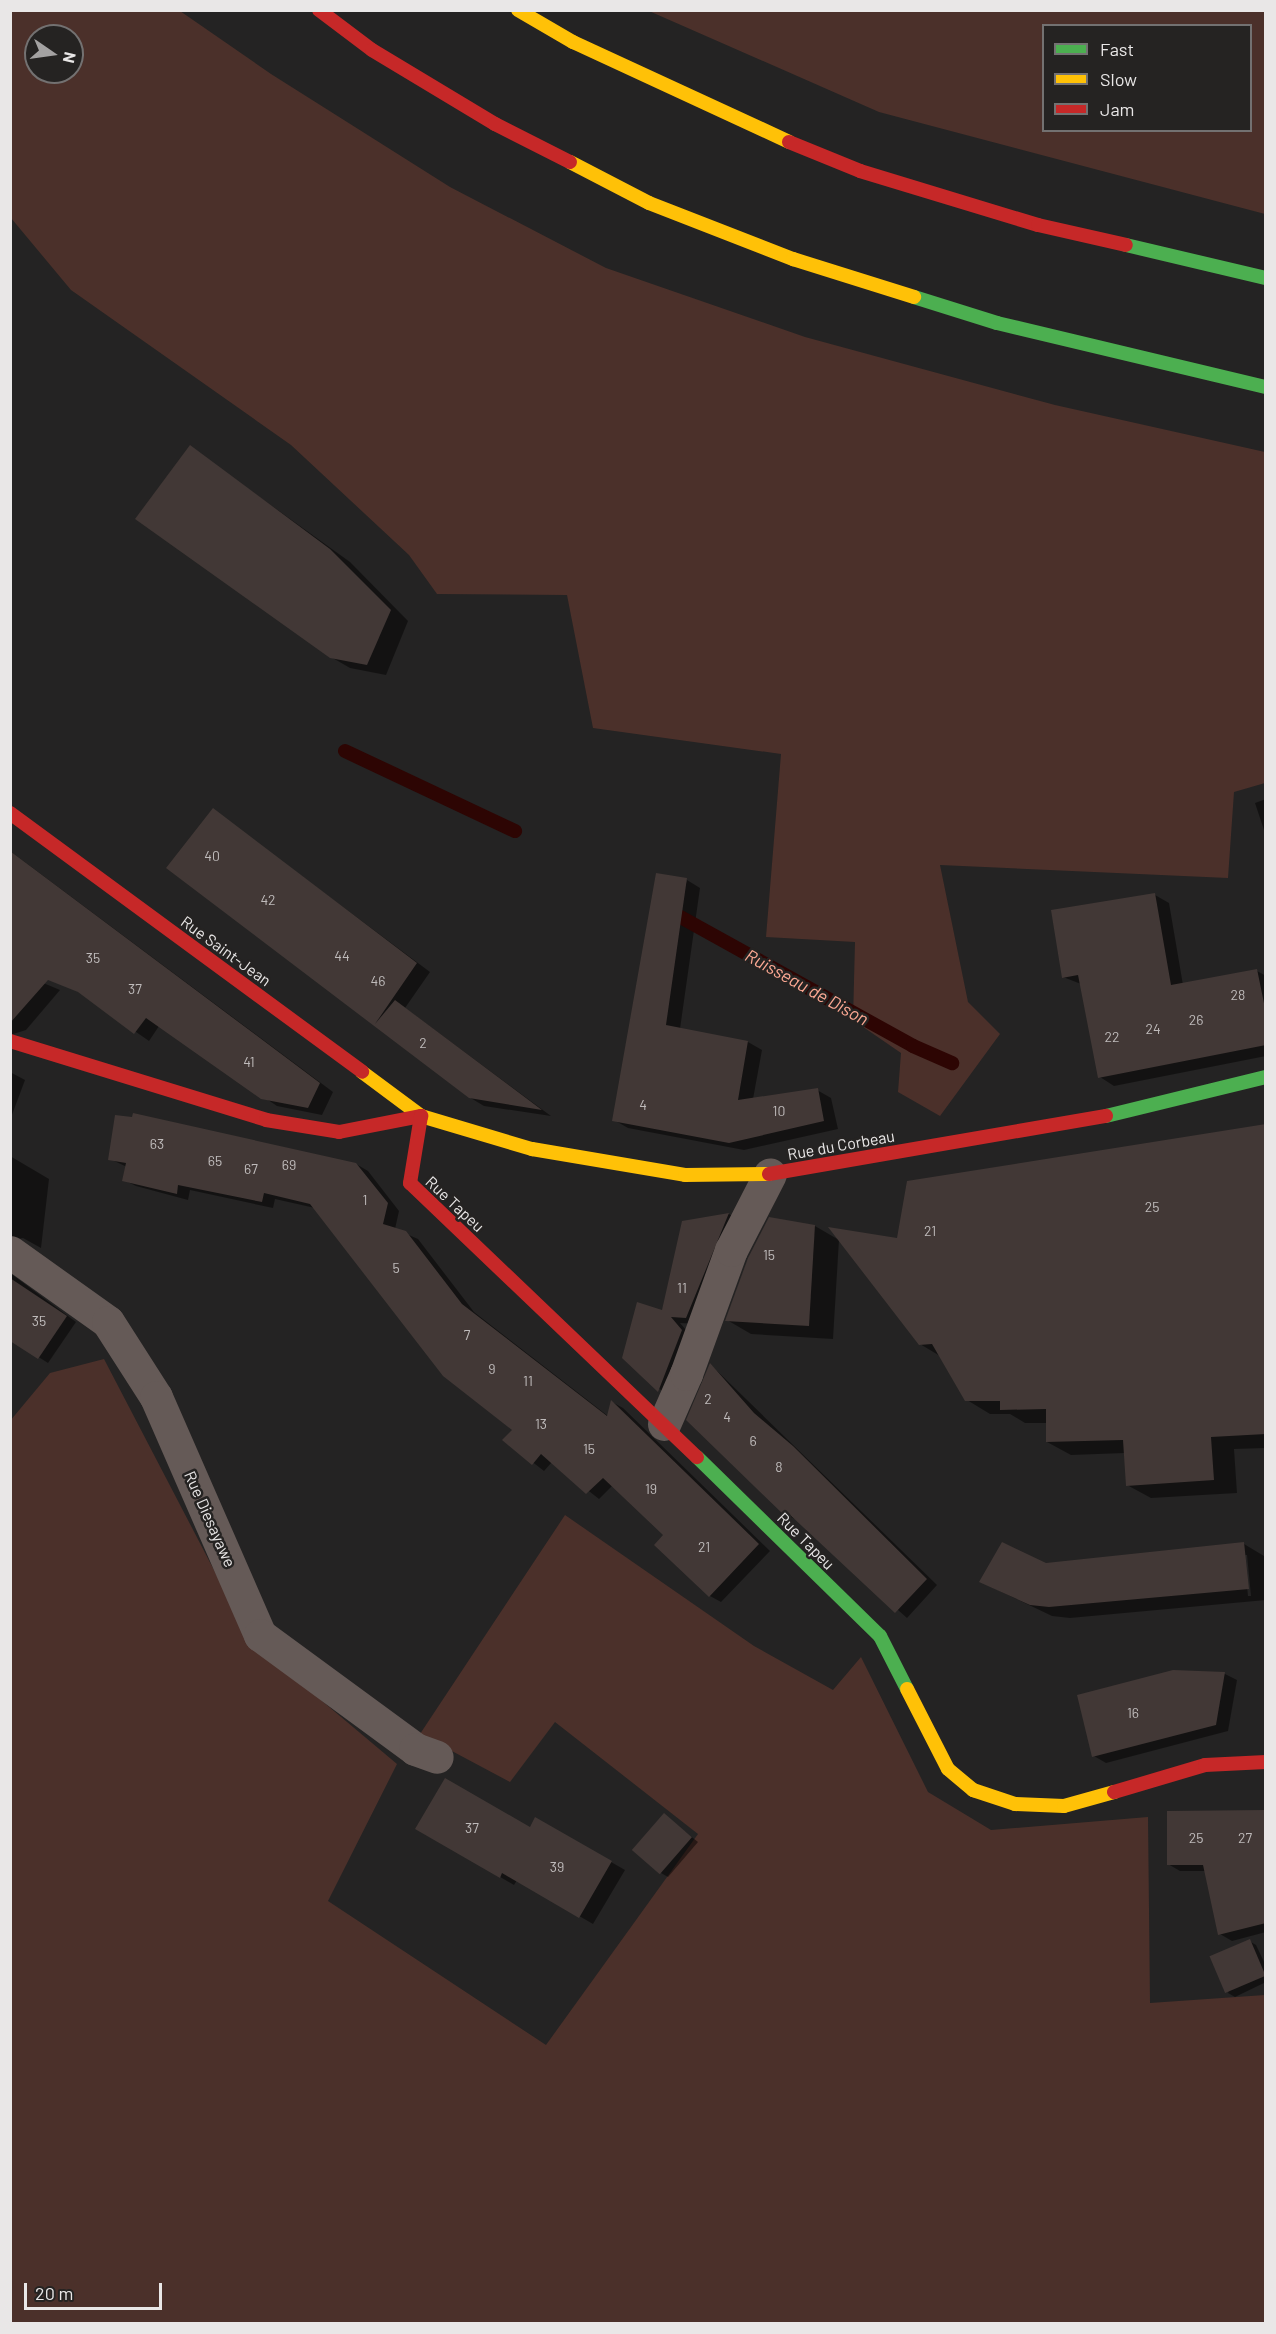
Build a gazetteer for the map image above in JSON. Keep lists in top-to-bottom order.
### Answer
{
  "streets": {
    "main road": ["Rue Saint-Jean", "Rue du Corbeau", "Rue Tapeu"],
    "street": ["Rue Diesayawe"]
  },
  "crossings": [
    ["Rue Saint-Jean", "Rue du Corbeau"],
    ["Rue Saint-Jean", "Rue Tapeu"],
    ["Rue du Corbeau", "Rue Tapeu"]
  ],
  "water": ["Ruisseau de Dison"],
  "house_numbers": [
    "40",
    "42",
    "44",
    "35",
    "46",
    "37",
    "28",
    "26",
    "24",
    "22",
    "2",
    "41",
    "4",
    "10",
    "63",
    "65",
    "69",
    "67",
    "1",
    "25",
    "21",
    "15",
    "5",
    "11",
    "35",
    "7",
    "9",
    "11",
    "2",
    "4",
    "13",
    "6",
    "15",
    "8",
    "19",
    "21",
    "16",
    "37",
    "25",
    "27",
    "39"
  ],
  "legend": ["Fast", "Slow", "Jam"],
  "scale_bar": "20 m",
  "north": "right"
}
